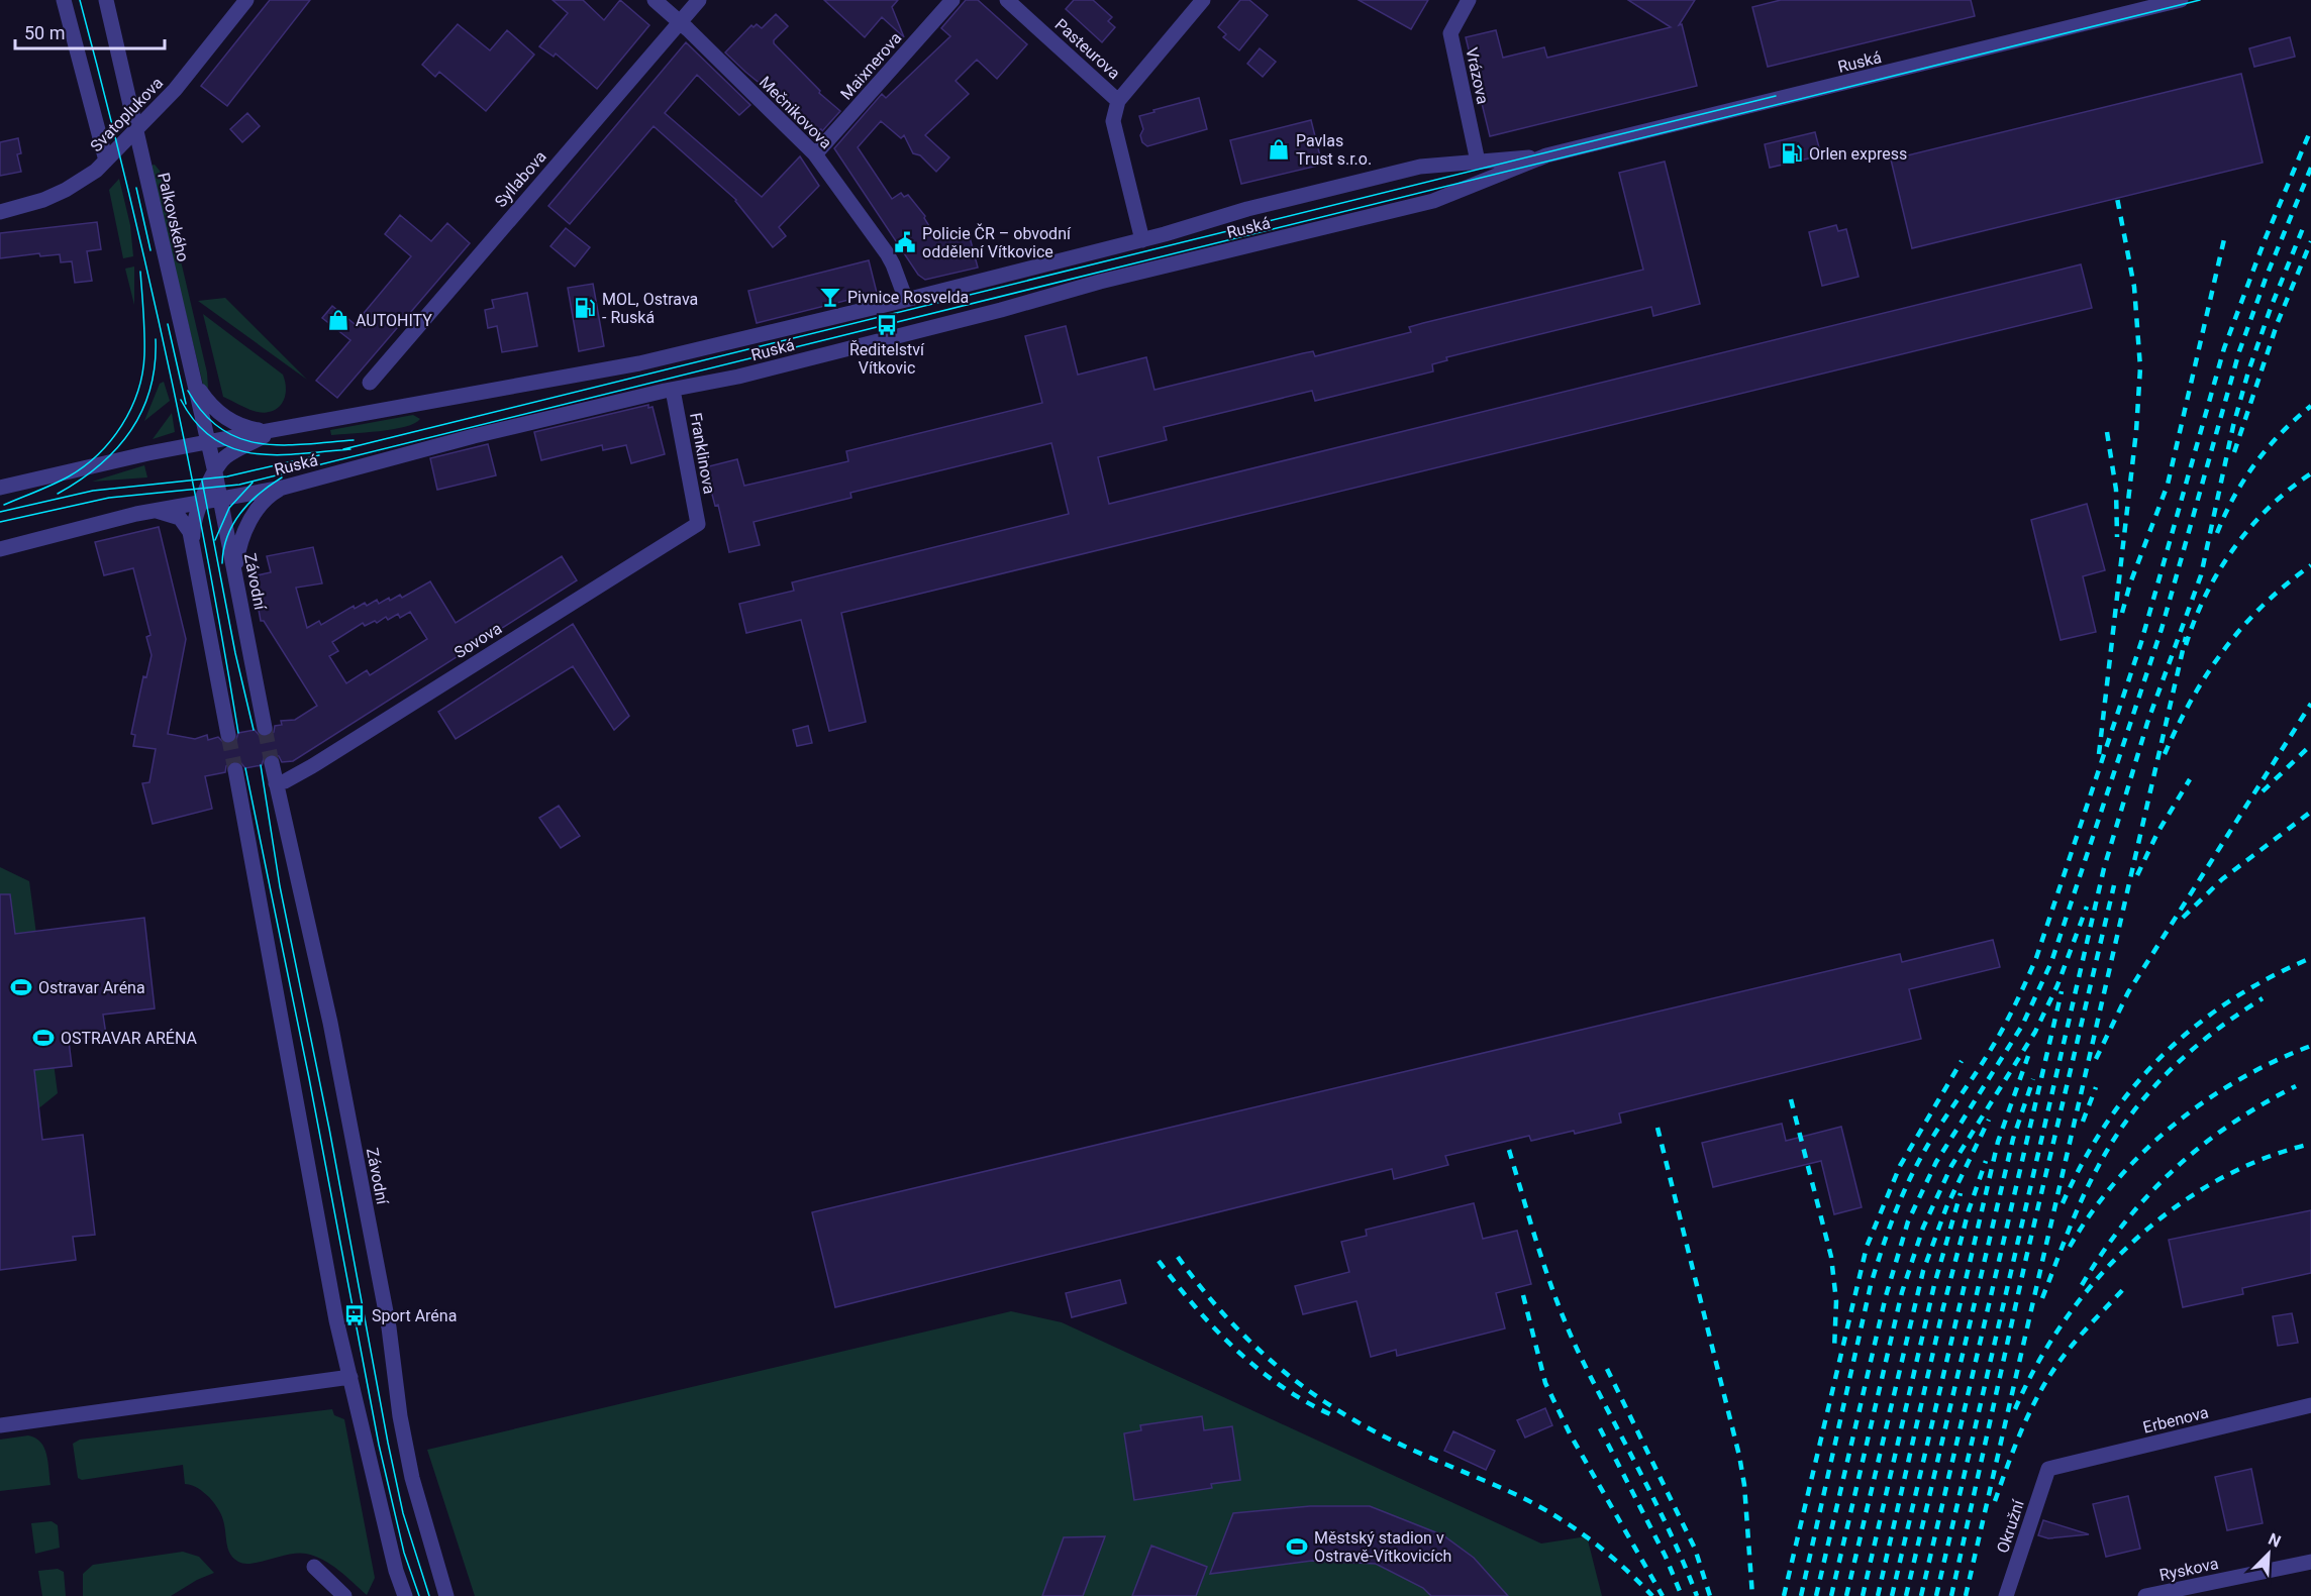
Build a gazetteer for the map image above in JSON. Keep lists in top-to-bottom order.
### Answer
{
  "streets": {
    "street": [
      "Pasteurova",
      "Ruská",
      "Maixnerova",
      "Vrázova",
      "Mečnikovova",
      "Svatoplukova",
      "Syllabova",
      "Palkovského",
      "Franklinova",
      "Závodní",
      "Sovova",
      "Erbenova",
      "Okružní",
      "Ryskova"
    ]
  },
  "crossings": [
    ["Pasteurova", "Ruská"],
    ["Ruská", "Vrázova"],
    ["Ruská", "Mečnikovova"],
    ["Ruská", "Palkovského"],
    ["Ruská", "Franklinova"],
    ["Ruská", "Závodní"],
    ["Maixnerova", "Mečnikovova"],
    ["Mečnikovova", "Syllabova"],
    ["Svatoplukova", "Palkovského"],
    ["Palkovského", "Závodní"],
    ["Franklinova", "Sovova"],
    ["Závodní", "Sovova"],
    ["Erbenova", "Okružní"]
  ],
  "places": {
    "shop": ["Pavlas Trust s.r.o.", "AUTOHITY"],
    "fuel station": ["Orlen express", "MOL, Ostrava - Ruská"],
    "public building": ["Policie ČR – obvodní oddělení Vítkovice"],
    "bar": ["Pivnice Rosvelda"],
    "bus stop": ["Ředitelství Vítkovic", "Sport Aréna"],
    "sports": ["Ostravar Aréna", "OSTRAVAR ARÉNA", "Městský stadion v Ostravě-Vítkovicích"]
  },
  "scale_bar": "50 m",
  "north": "top right"
}
